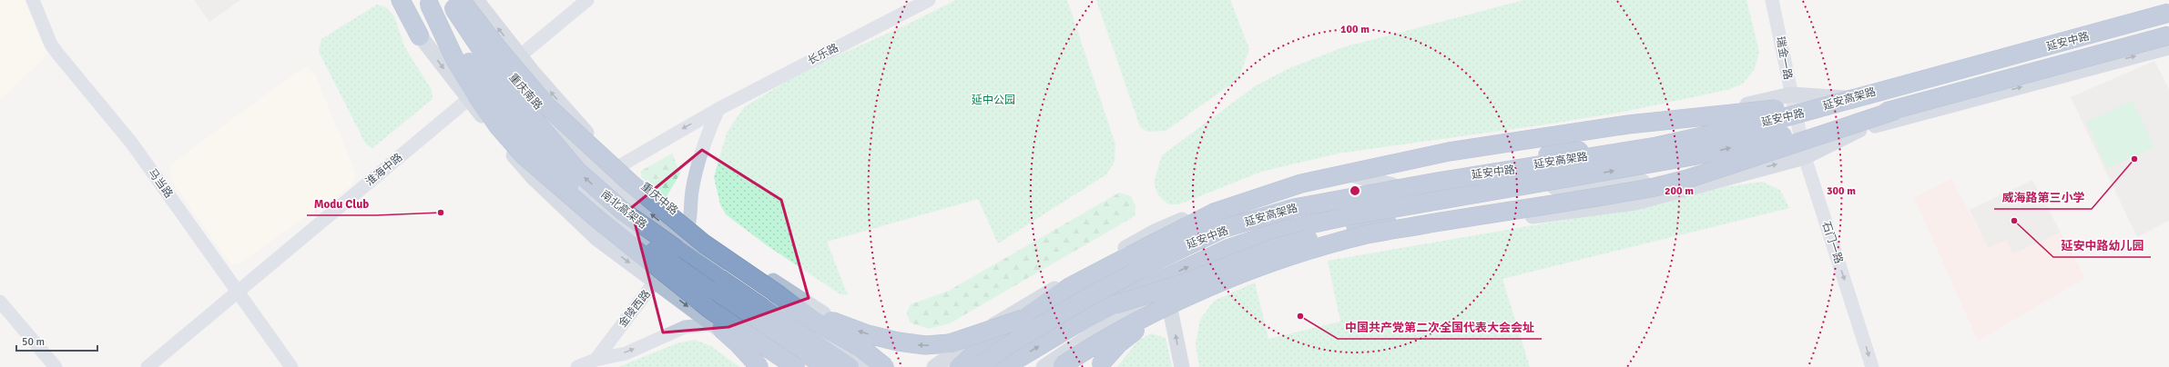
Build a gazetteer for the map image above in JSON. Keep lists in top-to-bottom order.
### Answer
{
  "streets": {
    "highway": ["延安高架路", "南北高架路"],
    "main road": ["延安中路", "重庆南路", "重庆中路"],
    "street": [
      "长乐路",
      "瑞金一路",
      "淮海中路",
      "马当路",
      "石门一路",
      "金陵西路"
    ]
  },
  "crossings": [
    ["延安中路", "瑞金一路"],
    ["延安中路", "延安高架路"],
    ["延安中路", "石门一路"],
    ["长乐路", "重庆中路"],
    ["瑞金一路", "石门一路"],
    ["重庆南路", "淮海中路"],
    ["重庆南路", "重庆中路"],
    ["淮海中路", "马当路"],
    ["淮海中路", "重庆中路"],
    ["重庆中路", "金陵西路"]
  ],
  "one_way": ["石门一路"],
  "parks": ["延中公园"],
  "places": [
    "威海路第三小学",
    "Modu Club",
    "延安中路幼儿园",
    "中国共产党第二次全国代表大会会址"
  ],
  "scale_bar": "50 m",
  "rings": ["100 m", "200 m", "300 m"]
}
